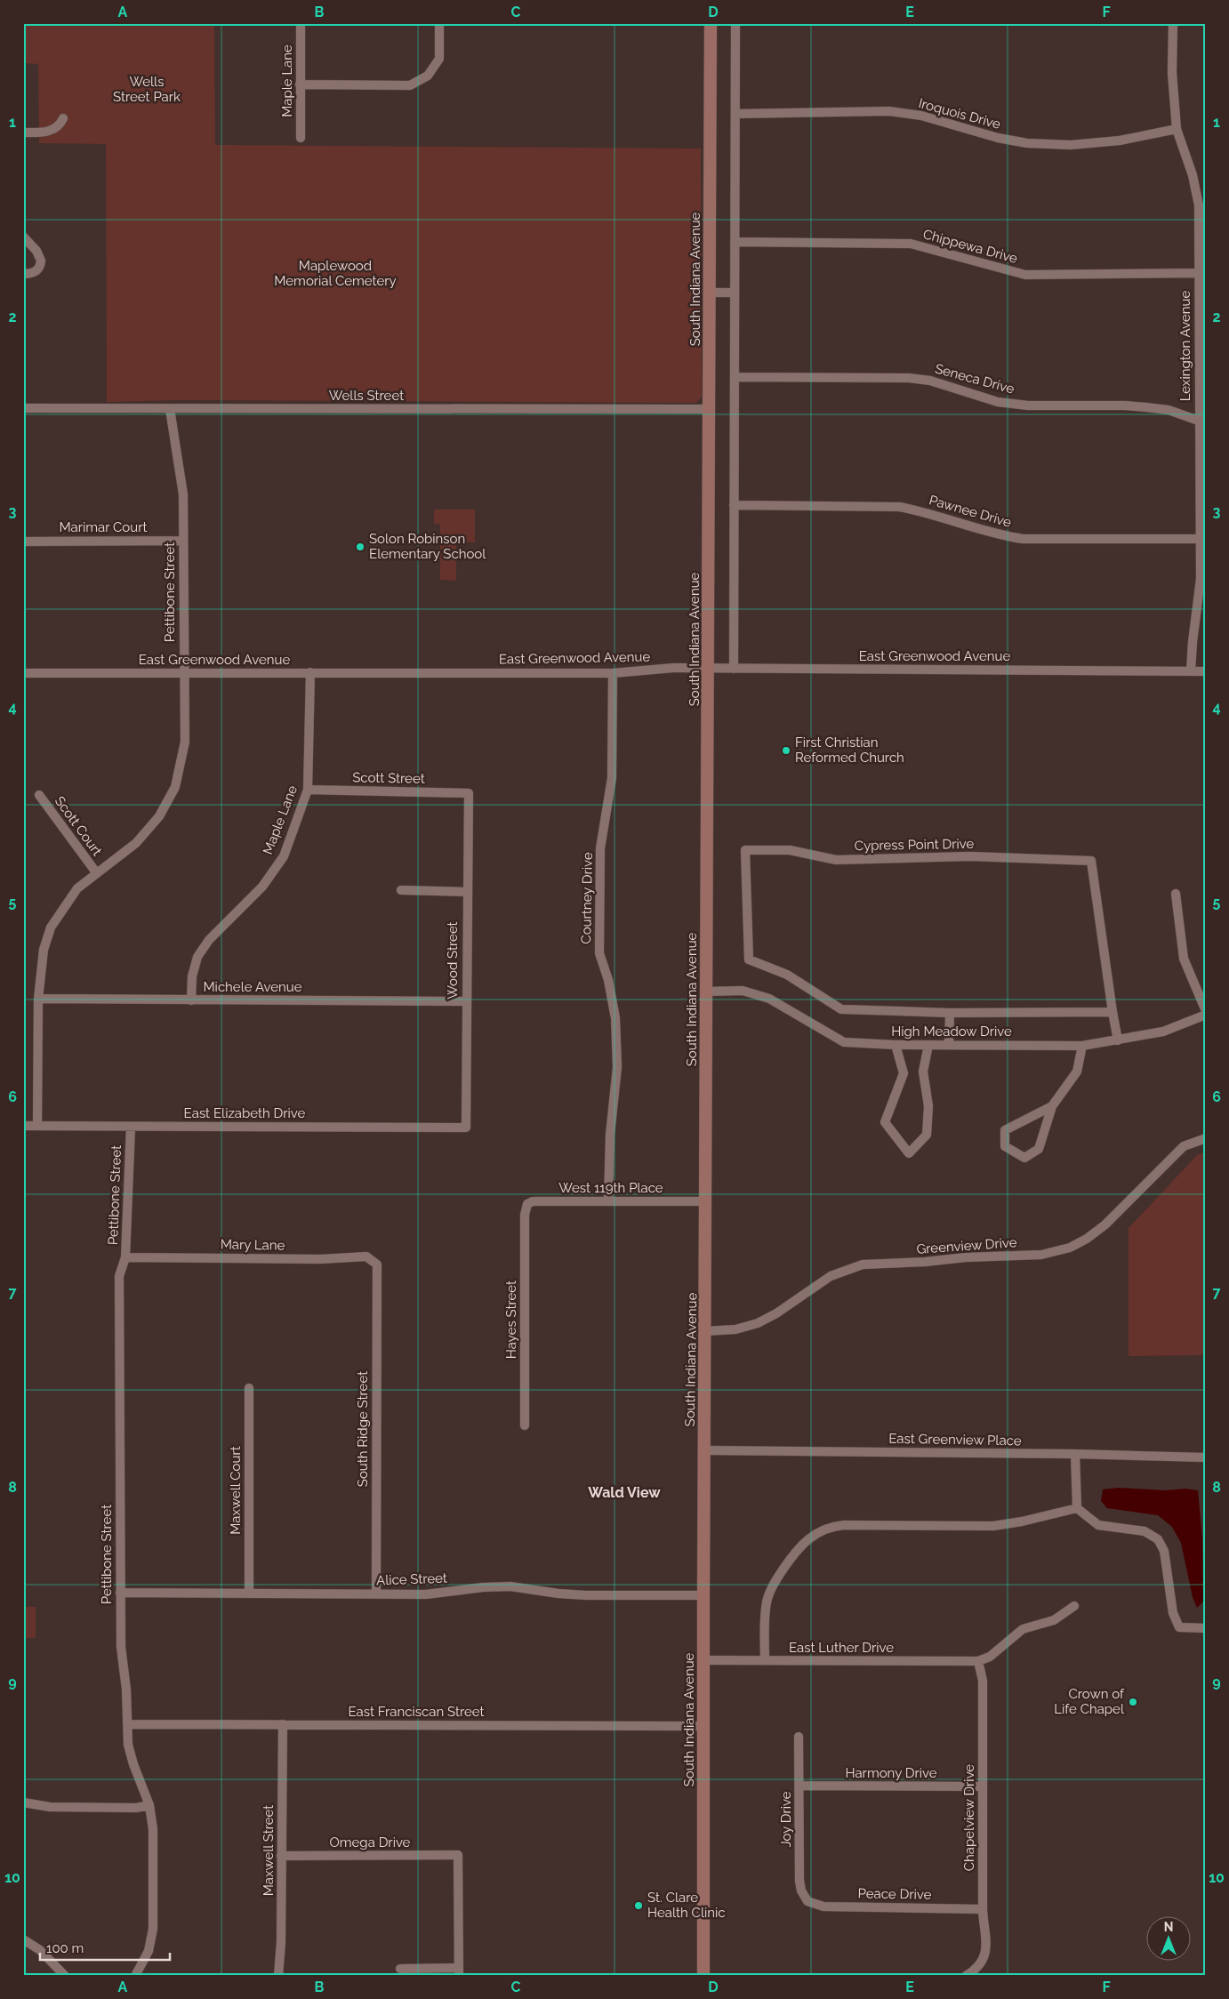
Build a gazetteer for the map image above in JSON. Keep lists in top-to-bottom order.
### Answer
{
  "streets": {
    "main road": ["South Indiana Avenue"],
    "street": [
      "Maple Lane",
      "Iroquois Drive",
      "Chippewa Drive",
      "Lexington Avenue",
      "Seneca Drive",
      "Wells Street",
      "Pawnee Drive",
      "Marimar Court",
      "Pettibone Street",
      "East Greenwood Avenue",
      "Scott Street",
      "Scott Court",
      "Cypress Point Drive",
      "Courtney Drive",
      "Wood Street",
      "Michele Avenue",
      "High Meadow Drive",
      "East Elizabeth Drive",
      "West 119th Place",
      "Mary Lane",
      "Greenview Drive",
      "Hayes Street",
      "South Ridge Street",
      "East Greenview Place",
      "Maxwell Court",
      "Alice Street",
      "East Luther Drive",
      "East Franciscan Street",
      "Harmony Drive",
      "Chapelview Drive",
      "Joy Drive",
      "Omega Drive",
      "Maxwell Street",
      "Peace Drive"
    ]
  },
  "crossings": [
    ["Maple Lane", "East Greenwood Avenue"],
    ["Maple Lane", "Scott Street"],
    ["Maple Lane", "Michele Avenue"],
    ["Iroquois Drive", "Lexington Avenue"],
    ["Chippewa Drive", "Lexington Avenue"],
    ["South Indiana Avenue", "Wells Street"],
    ["South Indiana Avenue", "East Greenwood Avenue"],
    ["South Indiana Avenue", "High Meadow Drive"],
    ["South Indiana Avenue", "West 119th Place"],
    ["South Indiana Avenue", "Greenview Drive"],
    ["South Indiana Avenue", "East Greenview Place"],
    ["South Indiana Avenue", "Alice Street"],
    ["South Indiana Avenue", "East Luther Drive"],
    ["South Indiana Avenue", "East Franciscan Street"],
    ["Lexington Avenue", "Seneca Drive"],
    ["Lexington Avenue", "Pawnee Drive"],
    ["Lexington Avenue", "East Greenwood Avenue"],
    ["Wells Street", "Pettibone Street"],
    ["Marimar Court", "Pettibone Street"],
    ["Pettibone Street", "East Greenwood Avenue"],
    ["Pettibone Street", "Scott Court"],
    ["Pettibone Street", "Michele Avenue"],
    ["Pettibone Street", "East Elizabeth Drive"],
    ["Pettibone Street", "Mary Lane"],
    ["Pettibone Street", "Alice Street"],
    ["Pettibone Street", "East Franciscan Street"],
    ["East Greenwood Avenue", "Courtney Drive"],
    ["Scott Street", "Wood Street"],
    ["Courtney Drive", "West 119th Place"],
    ["Wood Street", "Michele Avenue"],
    ["Wood Street", "East Elizabeth Drive"],
    ["West 119th Place", "Hayes Street"],
    ["Mary Lane", "South Ridge Street"],
    ["South Ridge Street", "Alice Street"],
    ["Maxwell Court", "Alice Street"],
    ["East Luther Drive", "Chapelview Drive"],
    ["East Franciscan Street", "Maxwell Street"],
    ["Harmony Drive", "Chapelview Drive"],
    ["Harmony Drive", "Joy Drive"],
    ["Chapelview Drive", "Peace Drive"],
    ["Joy Drive", "Peace Drive"],
    ["Omega Drive", "Maxwell Street"]
  ],
  "districts": ["Wald View"],
  "parks": ["Wells Street Park", "Maplewood Memorial Cemetery"],
  "places": [
    "Solon Robinson Elementary School",
    "First Christian Reformed Church",
    "Crown of Life Chapel",
    "St. Clare Health Clinic"
  ],
  "scale_bar": "100 m",
  "north": "top",
  "grid": {
    "columns": [
      "A",
      "B",
      "C",
      "D",
      "E",
      "F"
    ],
    "rows": [
      "1",
      "2",
      "3",
      "4",
      "5",
      "6",
      "7",
      "8",
      "9",
      "10"
    ]
  }
}
